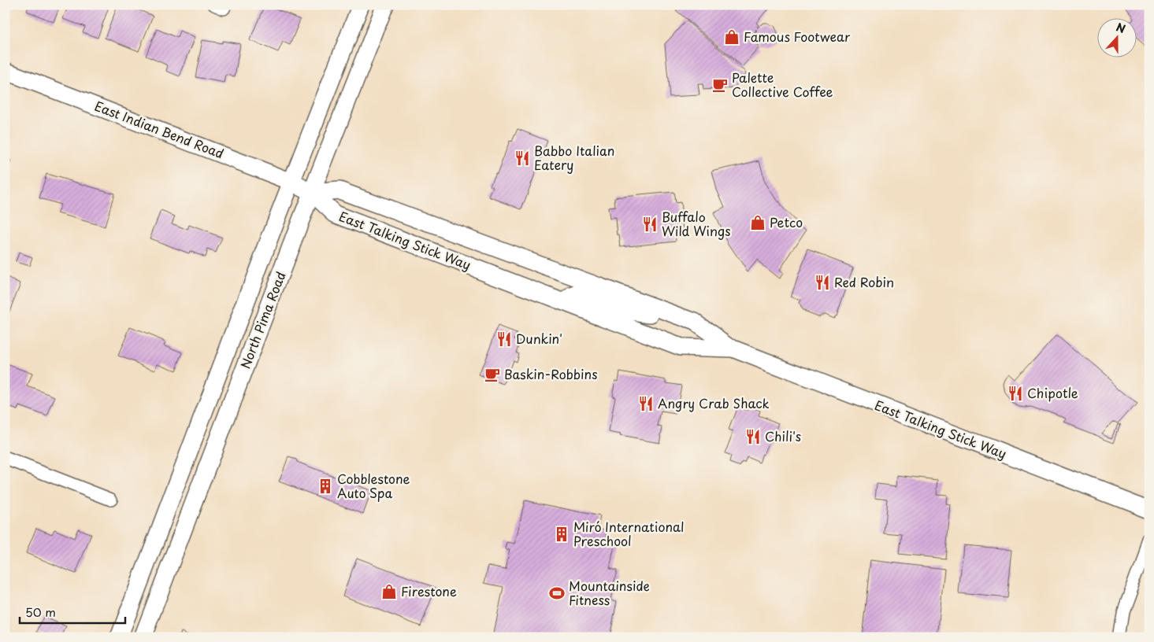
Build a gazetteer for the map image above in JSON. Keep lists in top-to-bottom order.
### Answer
{
  "streets": {
    "main road": ["East Indian Bend Road", "East Talking Stick Way", "North Pima Road"]
  },
  "crossings": [
    ["East Indian Bend Road", "East Talking Stick Way"],
    ["East Indian Bend Road", "North Pima Road"],
    ["East Talking Stick Way", "North Pima Road"]
  ],
  "places": {
    "shop": ["Famous Footwear", "Petco", "Firestone"],
    "cafe": ["Palette Collective Coffee", "Baskin-Robbins"],
    "restaurant": [
      "Babbo Italian Eatery",
      "Buffalo Wild Wings",
      "Red Robin",
      "Dunkin'",
      "Chipotle",
      "Angry Crab Shack",
      "Chili's"
    ],
    "building": ["Cobblestone Auto Spa", "Miró International Preschool"],
    "sports": ["Mountainside Fitness"]
  },
  "scale_bar": "50 m",
  "north": "top"
}
